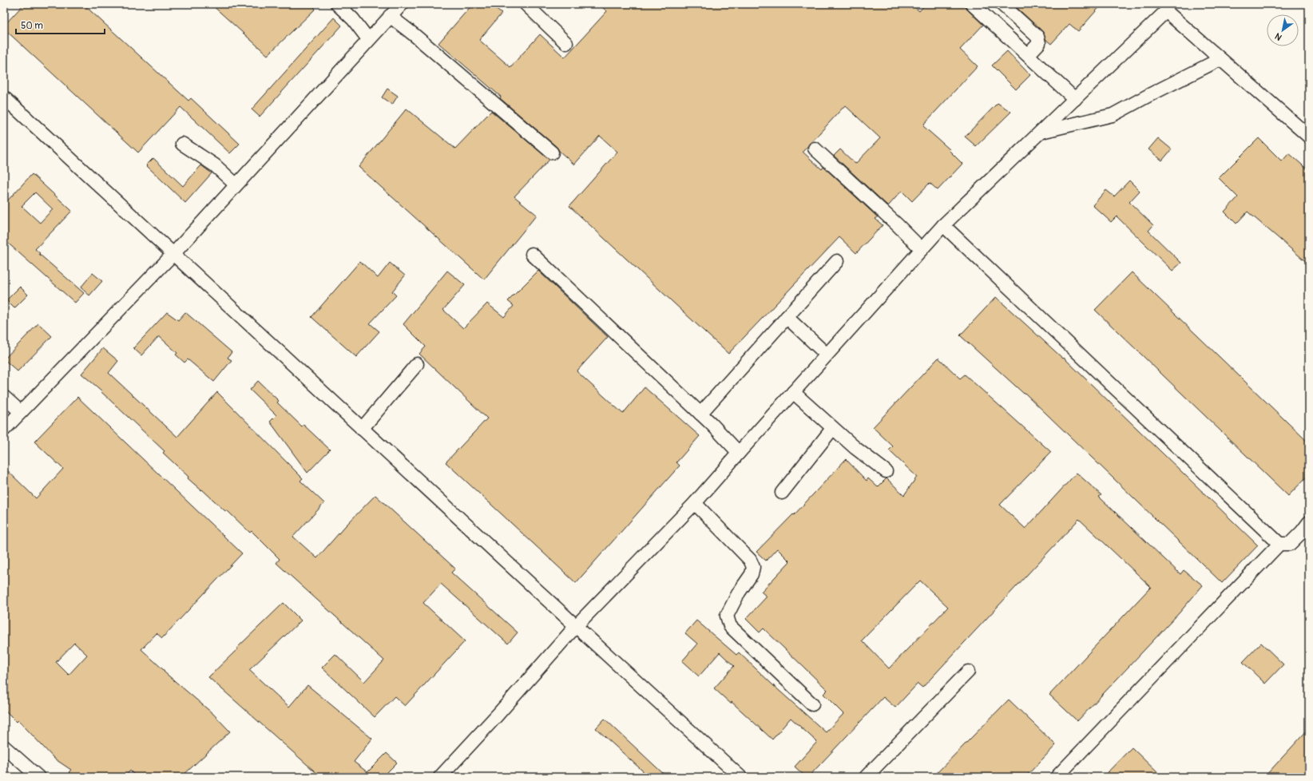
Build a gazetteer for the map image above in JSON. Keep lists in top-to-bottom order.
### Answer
{
  "scale_bar": "50 m",
  "north": "bottom left"
}
